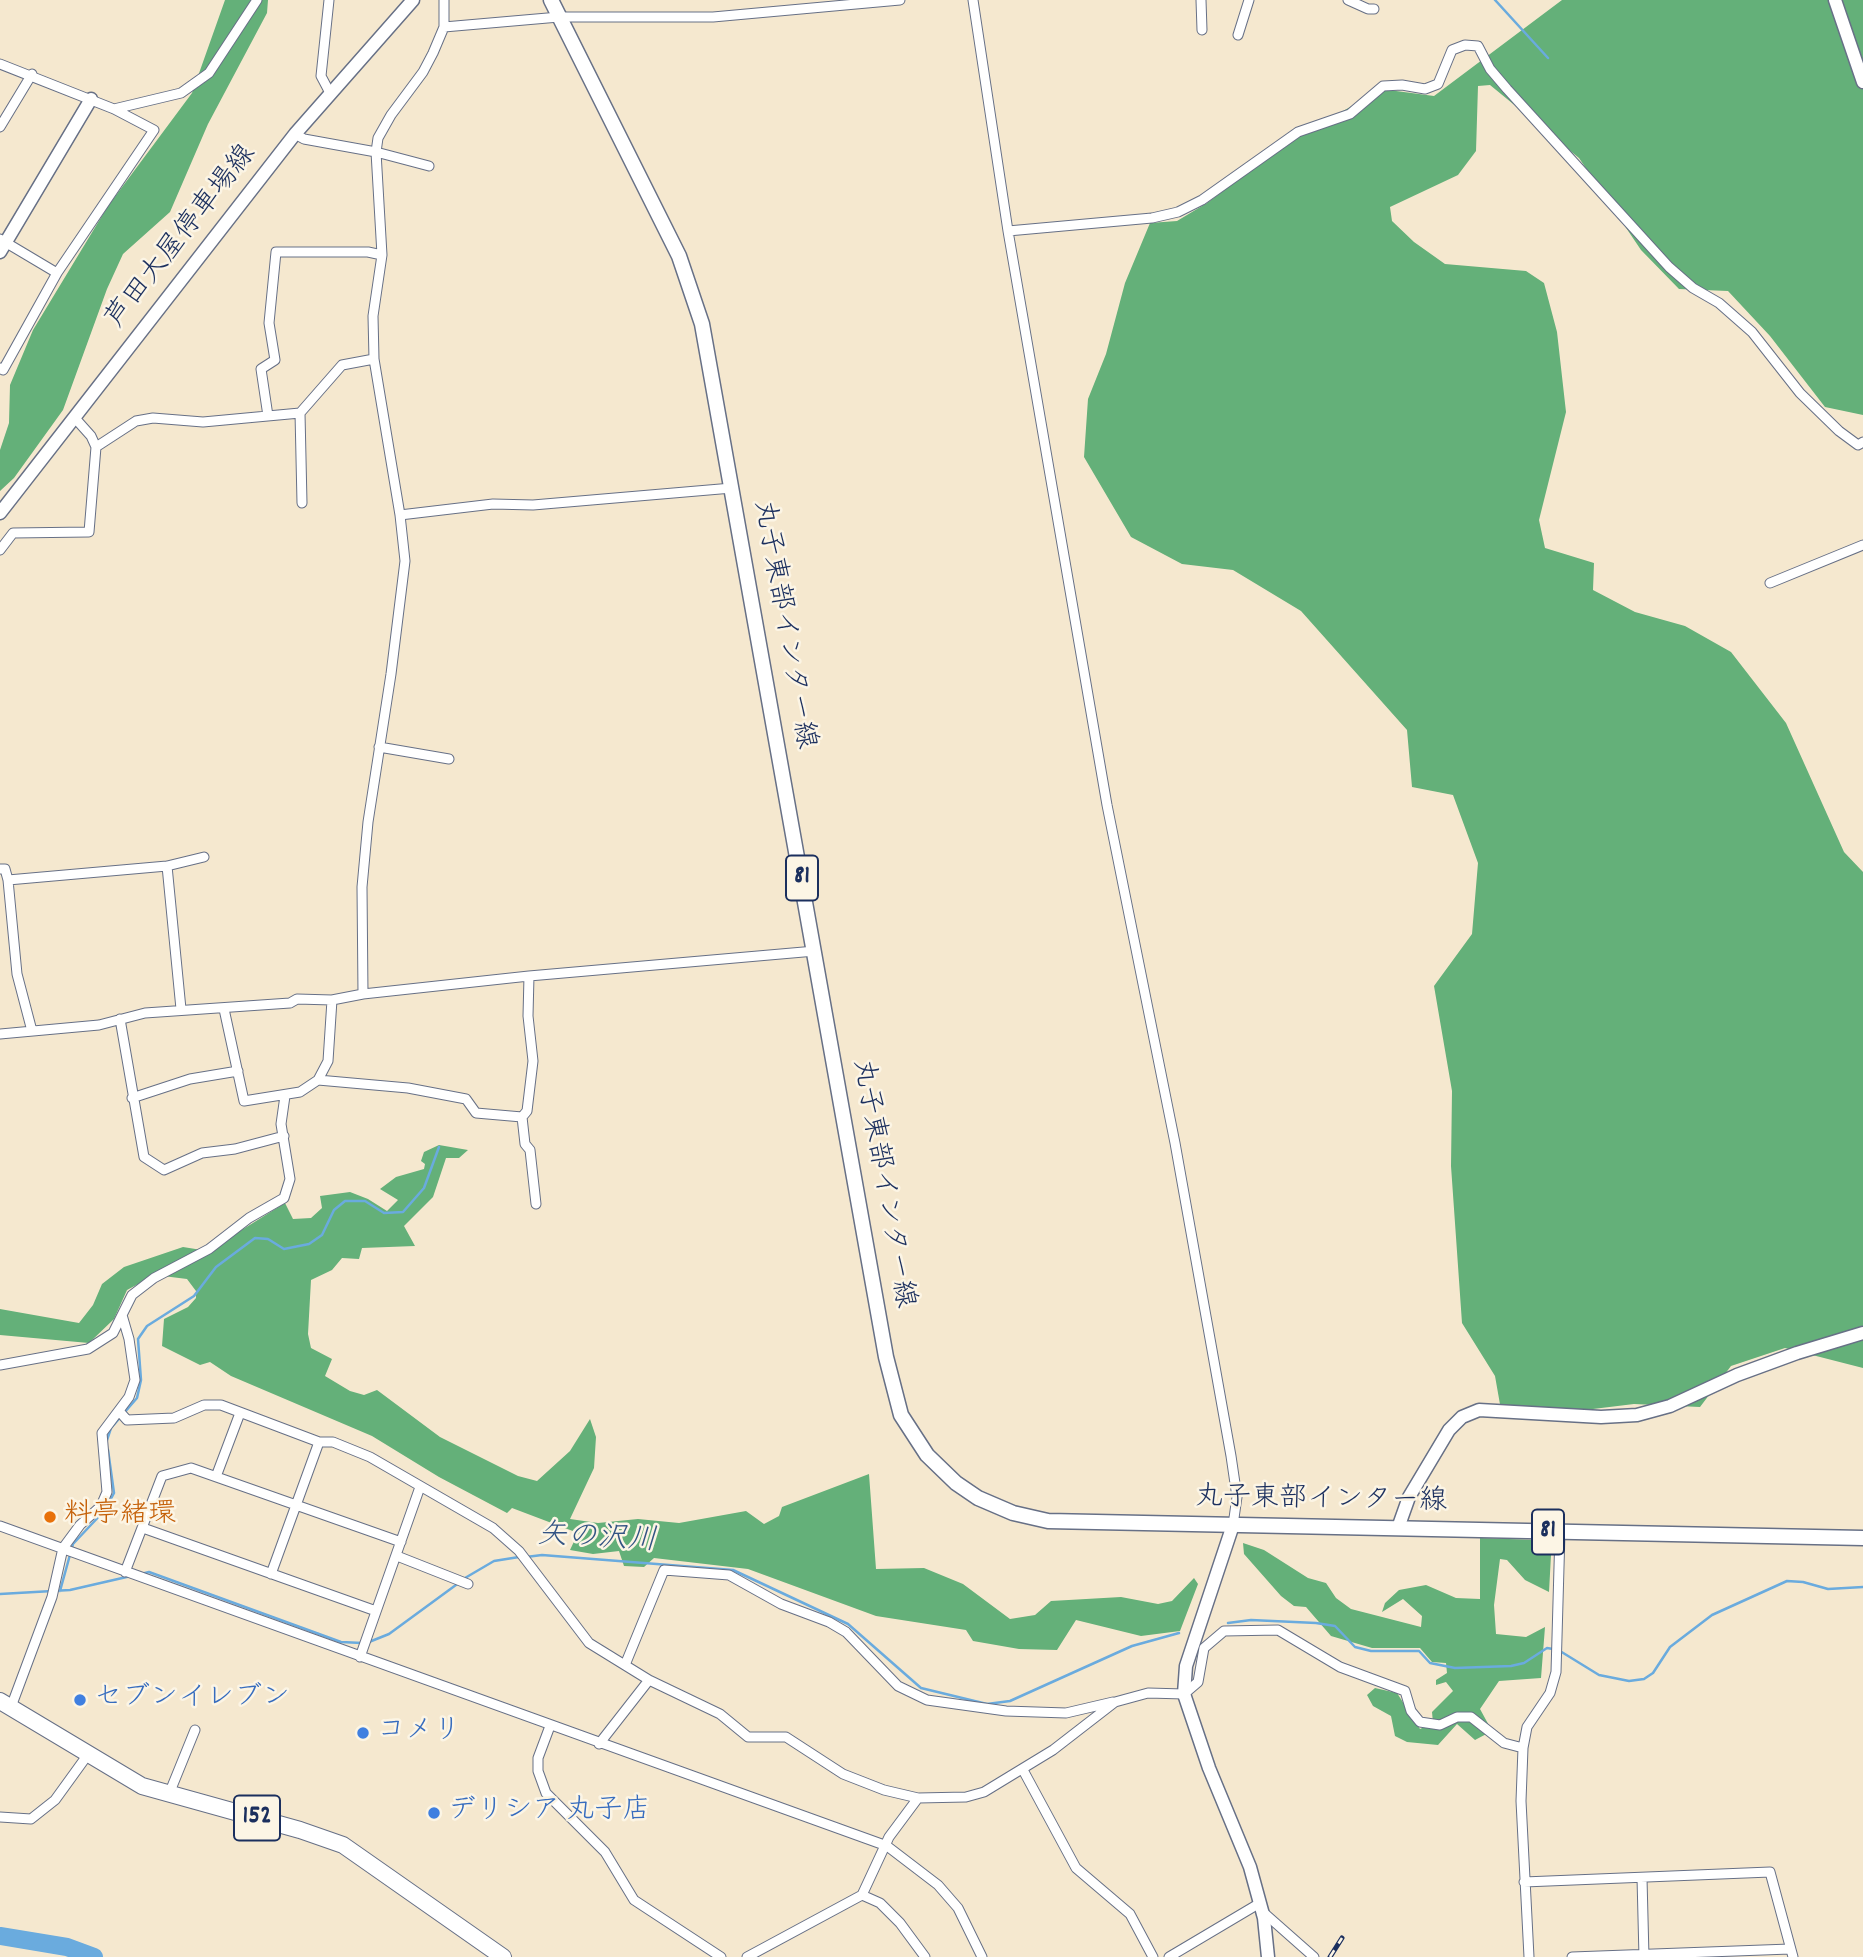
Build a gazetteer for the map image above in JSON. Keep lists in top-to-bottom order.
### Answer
{
  "streets": {
    "highway": ["152"],
    "main road": ["丸子東部インター線", "81"],
    "street": ["芦田大屋停車場線"]
  },
  "water": ["矢の沢川"],
  "places": [
    "料亭緒環",
    "セブンイレブン",
    "コメリ",
    "デリシア 丸子店"
  ]
}
